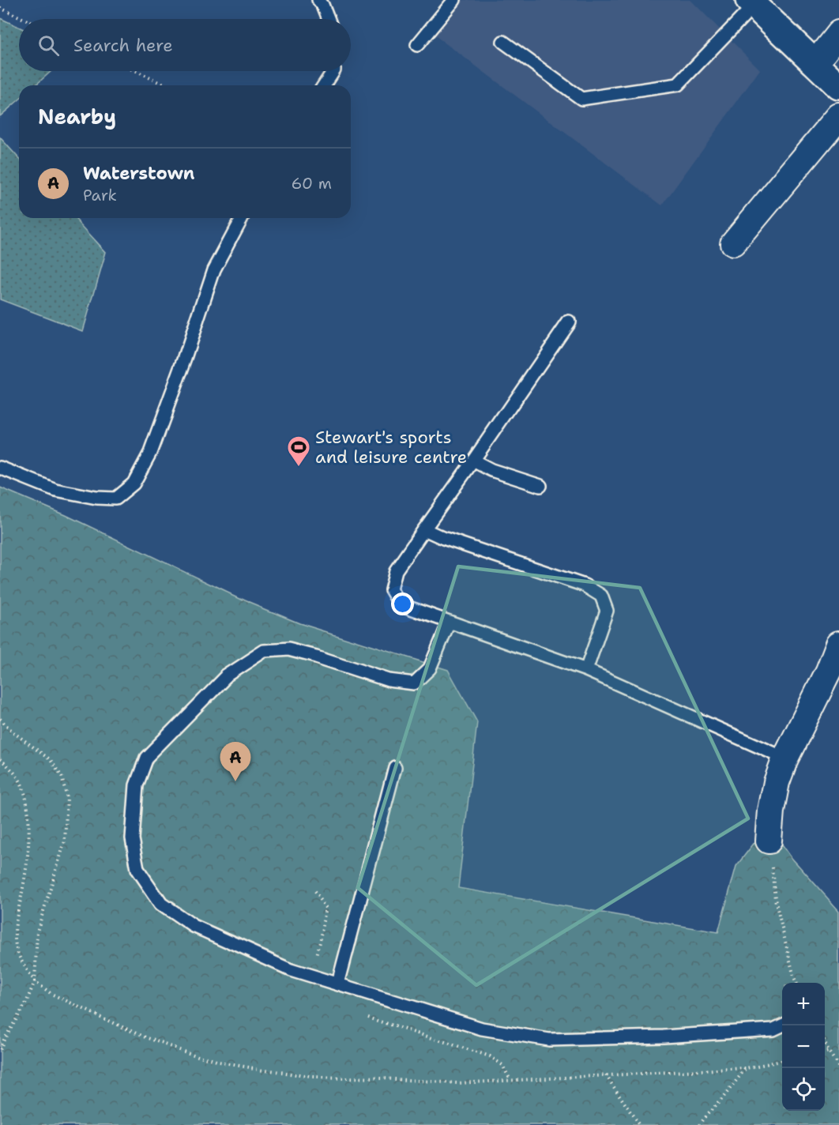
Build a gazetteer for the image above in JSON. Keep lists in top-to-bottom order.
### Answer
{
  "places": {
    "sports": ["Stewart's sports and leisure centre"]
  },
  "page": {
    "search": "Search here",
    "heading": "Nearby",
    "list": [
      {
        "mark": "A",
        "name": "Waterstown",
        "note": "Park",
        "value": "60 m"
      }
    ],
    "pins": "A",
    "map_buttons": ["+", "−"]
  }
}
